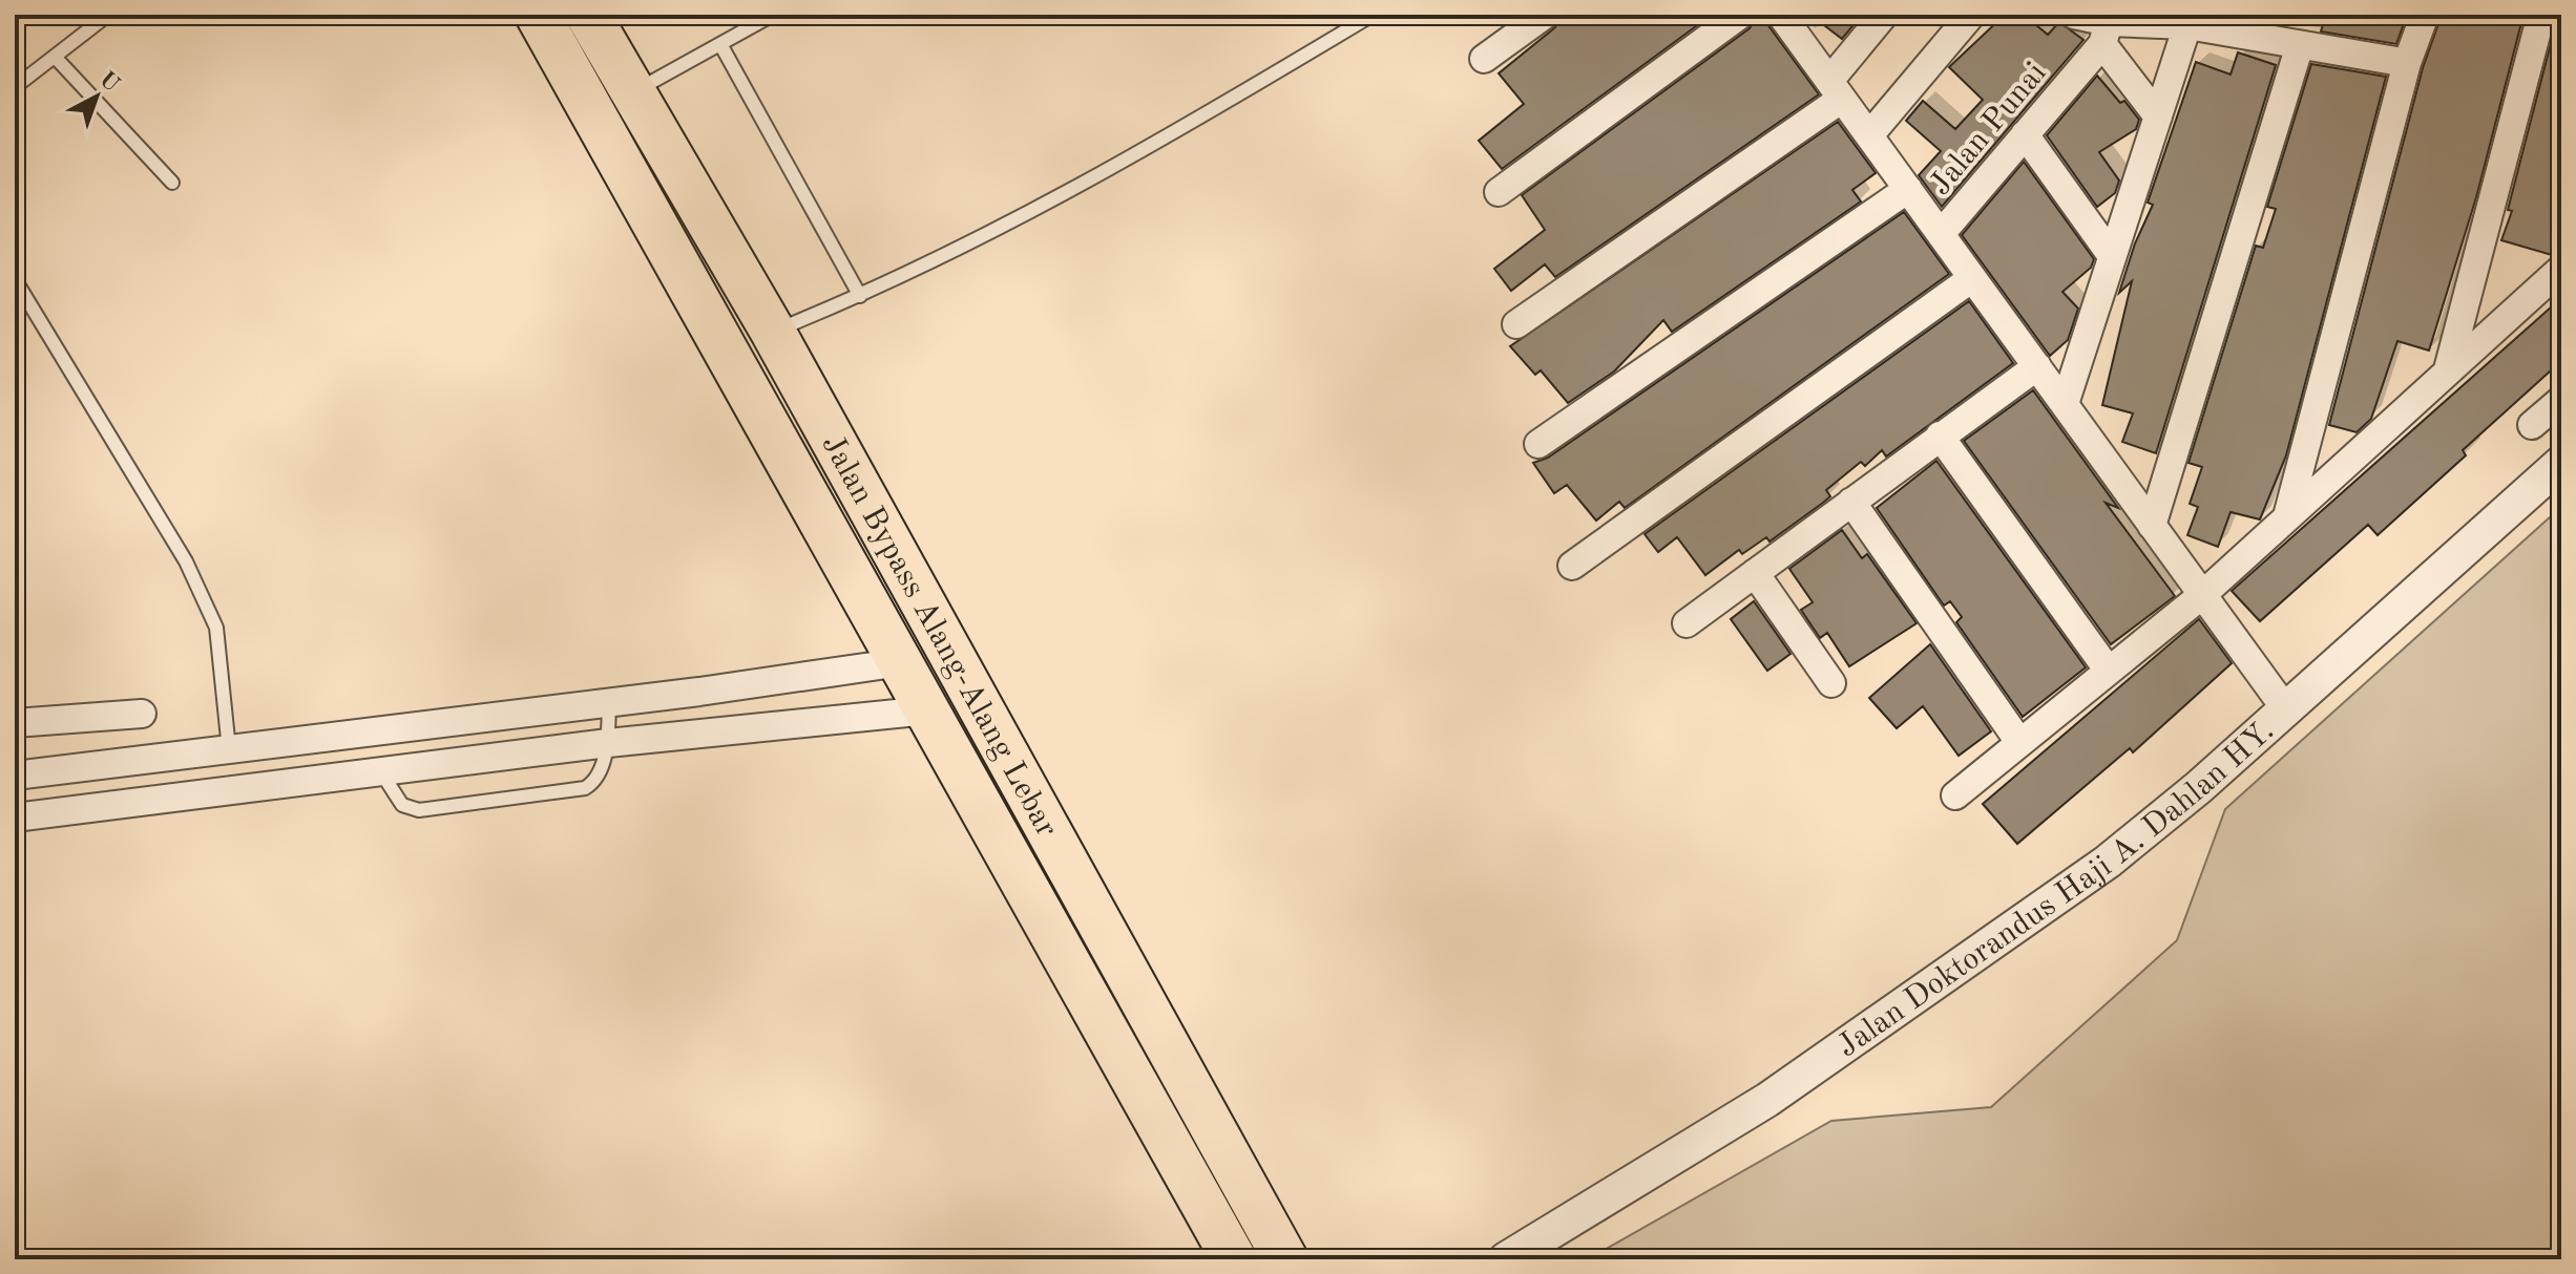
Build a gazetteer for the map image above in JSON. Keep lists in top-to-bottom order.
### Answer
{
  "streets": {
    "highway": ["Jalan Bypass Alang-Alang Lebar"],
    "street": ["Jalan Punai", "Jalan Doktorandus Haji A. Dahlan HY."]
  },
  "north": "top right"
}
